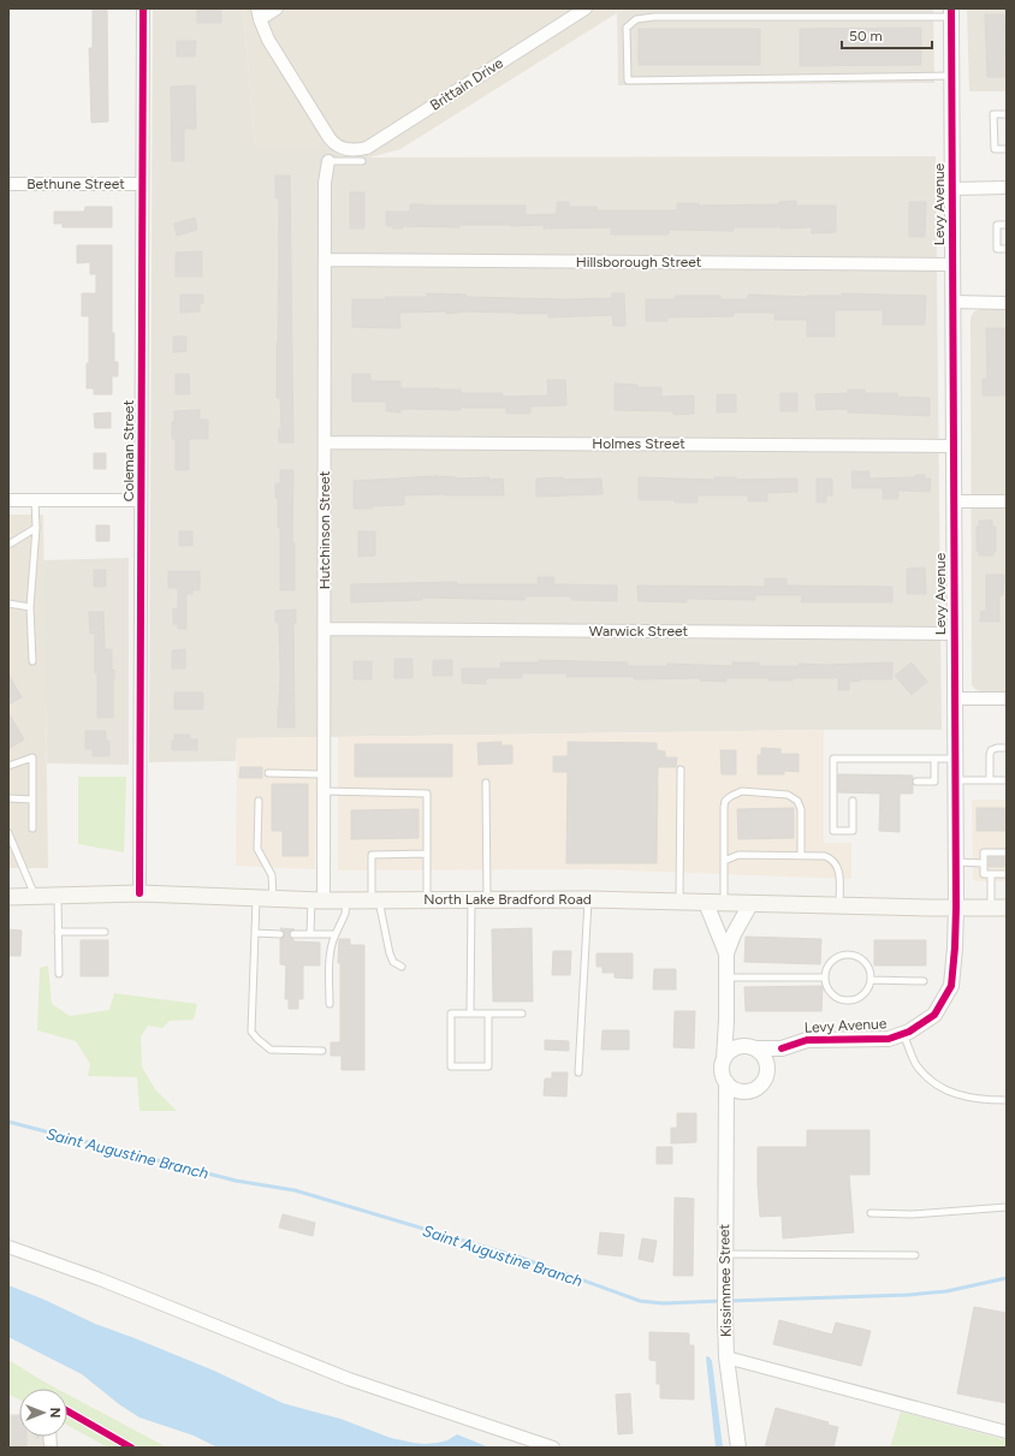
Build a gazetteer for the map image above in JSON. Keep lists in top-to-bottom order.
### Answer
{
  "streets": {
    "main road": ["North Lake Bradford Road"],
    "street": [
      "Brittain Drive",
      "Bethune Street",
      "Levy Avenue",
      "Hillsborough Street",
      "Holmes Street",
      "Coleman Street",
      "Hutchinson Street",
      "Warwick Street",
      "Kissimmee Street"
    ]
  },
  "crossings": [
    ["Bethune Street", "Coleman Street"],
    ["Levy Avenue", "Hillsborough Street"],
    ["Levy Avenue", "Holmes Street"],
    ["Levy Avenue", "Warwick Street"],
    ["Levy Avenue", "North Lake Bradford Road"],
    ["Levy Avenue", "Kissimmee Street"],
    ["Hillsborough Street", "Hutchinson Street"],
    ["Holmes Street", "Hutchinson Street"],
    ["Coleman Street", "North Lake Bradford Road"],
    ["Hutchinson Street", "Warwick Street"],
    ["Hutchinson Street", "North Lake Bradford Road"]
  ],
  "water": ["Saint Augustine Branch"],
  "scale_bar": "50 m",
  "north": "right"
}
